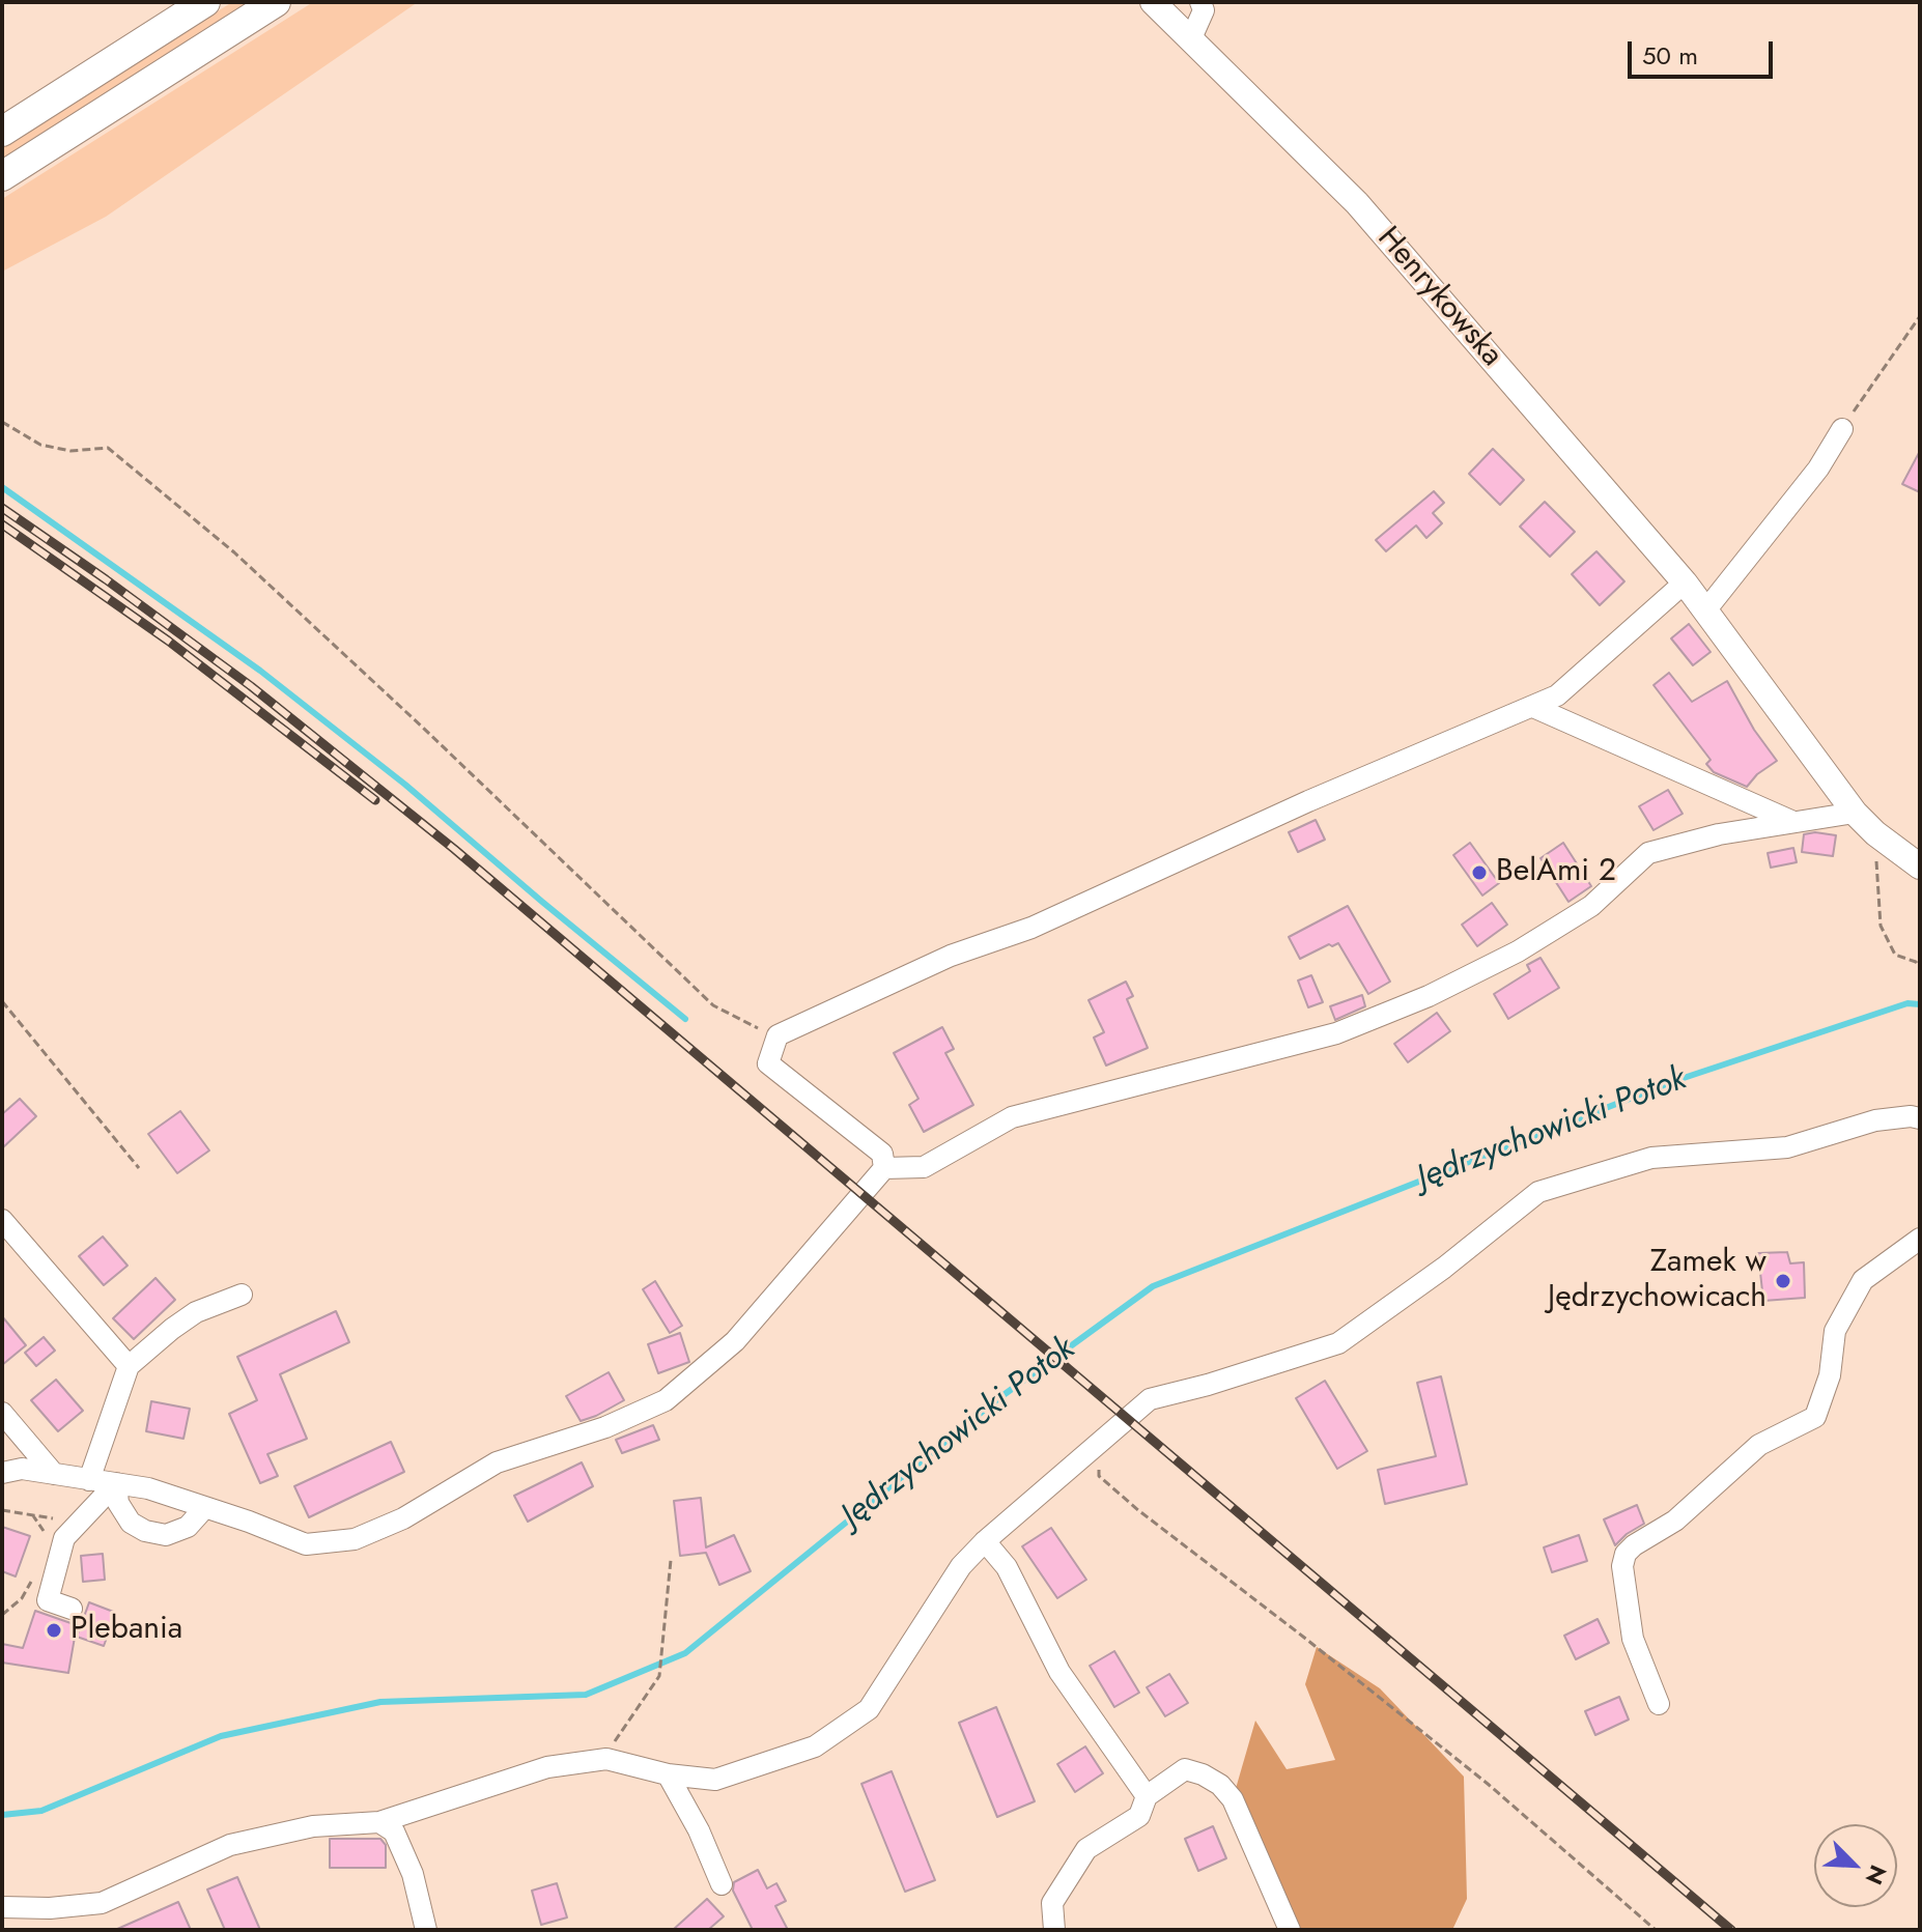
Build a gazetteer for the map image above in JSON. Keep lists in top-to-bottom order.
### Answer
{
  "streets": {
    "main road": ["Henrykowska"]
  },
  "water": ["Jędrzychowicki Potok"],
  "places": ["BelAmi 2", "Zamek w Jędrzychowicach", "Plebania"],
  "scale_bar": "50 m",
  "north": "bottom right"
}
